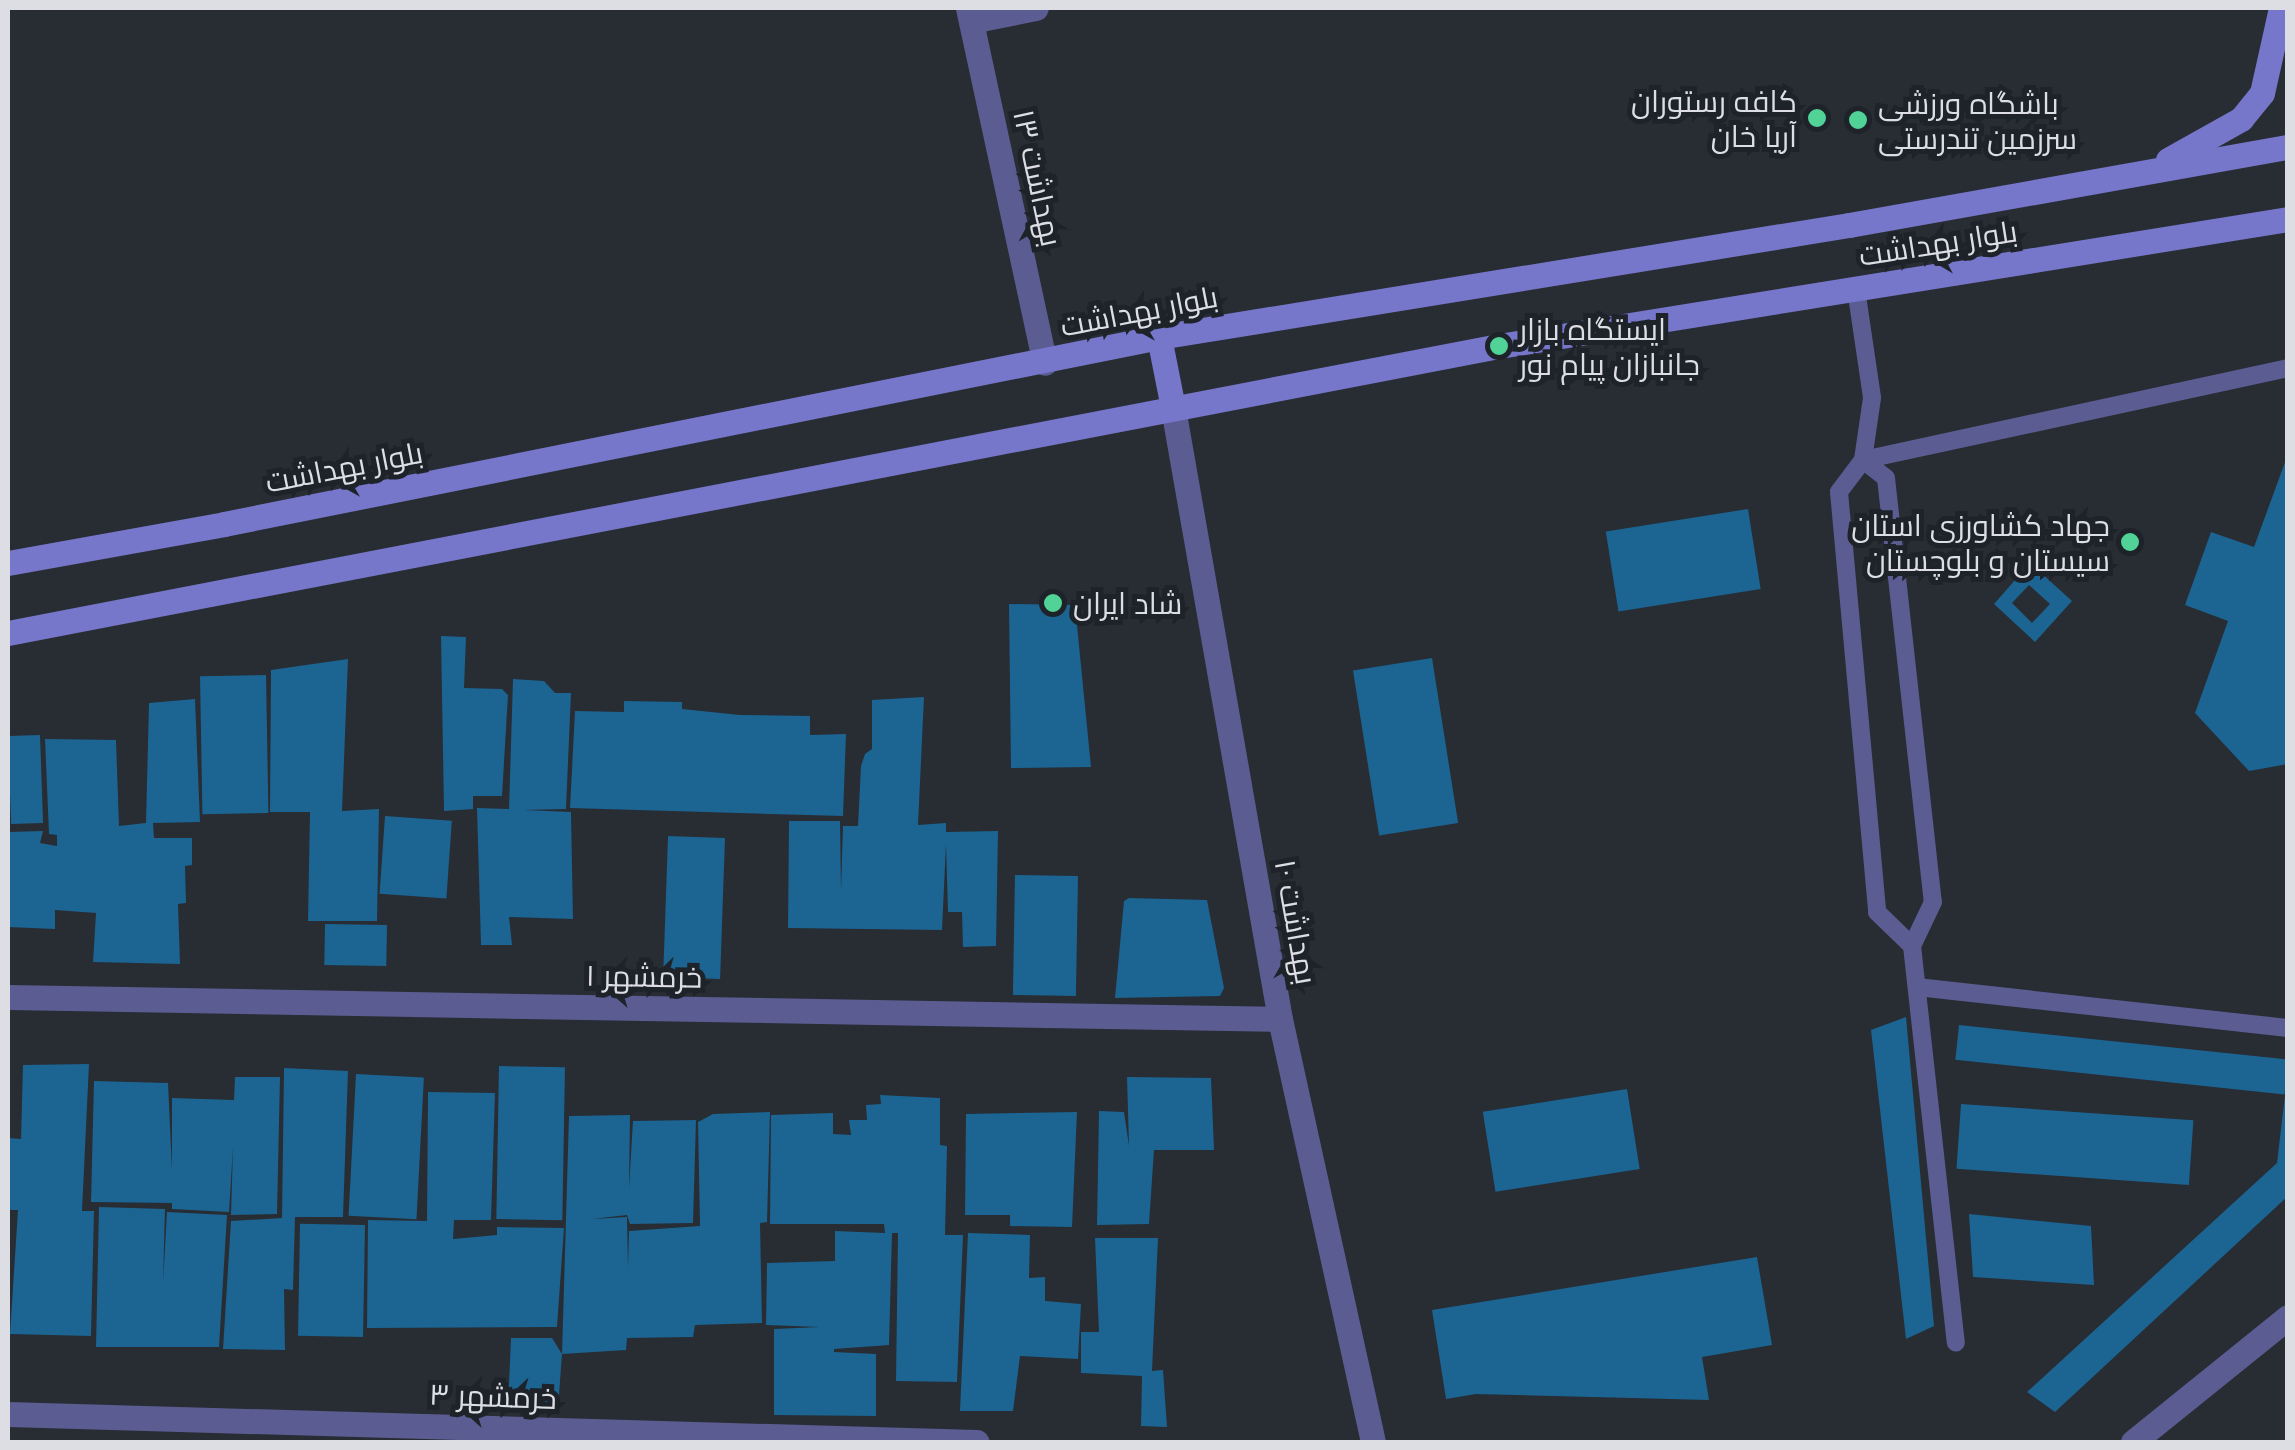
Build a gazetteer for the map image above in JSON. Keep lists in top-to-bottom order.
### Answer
{
  "streets": {
    "main road": ["بلوار بهداشت"],
    "street": [
      "بهداشت ۱۳",
      "بهداشت ۱۰",
      "خرمشهر ۱",
      "خرمشهر ۳"
    ]
  },
  "crossings": [
    ["بهداشت ۱۳", "بلوار بهداشت"],
    ["بلوار بهداشت", "بهداشت ۱۰"],
    ["بهداشت ۱۰", "خرمشهر ۱"]
  ],
  "places": [
    "کافه رستوران آریا خان",
    "باشگاه ورزشی سرزمین تندرستی",
    "ایستگاه بازار جانبازان پیام نور",
    "جهاد کشاورزی استان سیستان و بلوچستان",
    "شاد ایران"
  ]
}
